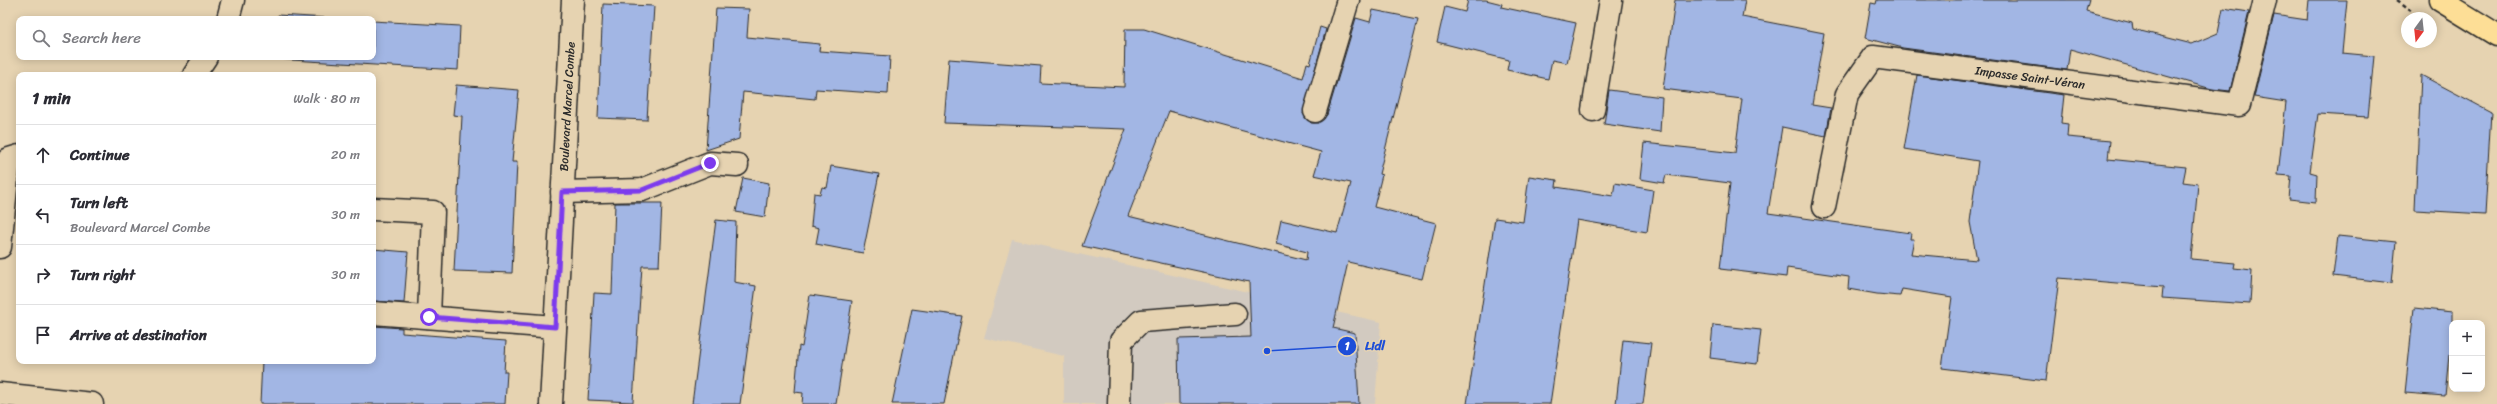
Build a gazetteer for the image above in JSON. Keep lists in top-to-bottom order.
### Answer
{
  "streets": {
    "street": ["Impasse Saint-Véran", "Boulevard Marcel Combe"]
  },
  "places": ["Lidl"],
  "north": "bottom",
  "page": {
    "search": "Search here",
    "heading": ["1 min", "Walk · 80 m"],
    "list": [
      ["Continue", "20 m"],
      ["Turn left", "Boulevard Marcel Combe", "30 m"],
      ["Turn right", "30 m"],
      "Arrive at destination"
    ],
    "map_buttons": ["+", "−"]
  }
}
